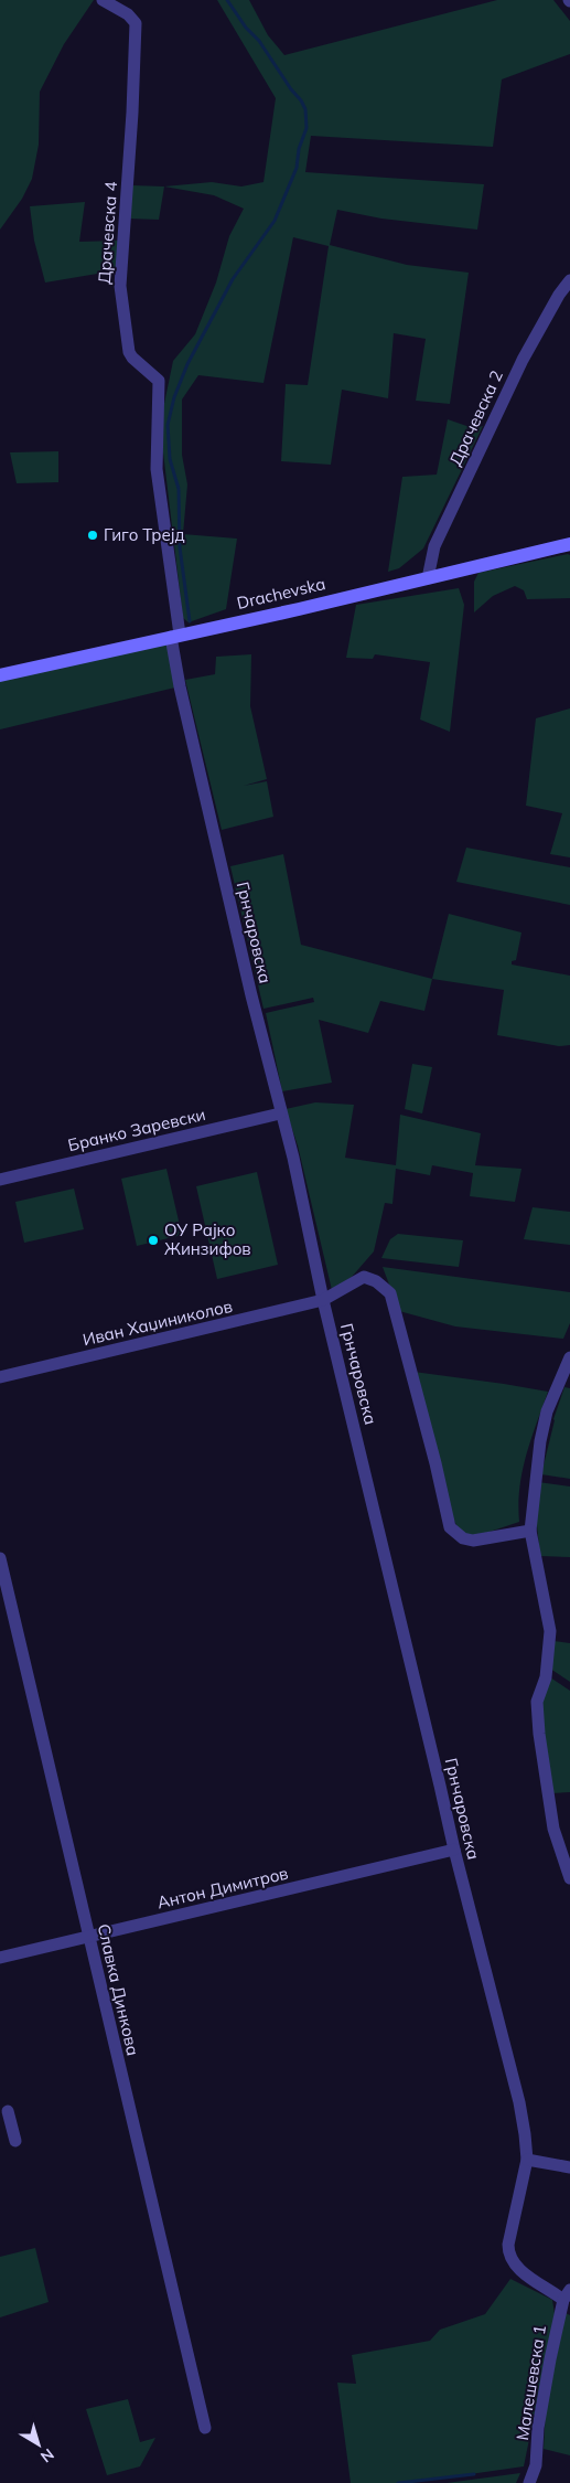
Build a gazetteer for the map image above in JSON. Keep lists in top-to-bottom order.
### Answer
{
  "streets": {
    "main road": ["Drachevska"],
    "street": [
      "Драчевска 4",
      "Драчевска 2",
      "Грнчаровска",
      "Бранко Заревски",
      "Иван Хаџиниколов",
      "Антон Димитров",
      "Славка Динкова",
      "Малешевска 1"
    ]
  },
  "crossings": [
    ["Драчевска 4", "Drachevska"],
    ["Драчевска 4", "Грнчаровска"],
    ["Драчевска 2", "Drachevska"],
    ["Drachevska", "Грнчаровска"],
    ["Грнчаровска", "Бранко Заревски"],
    ["Грнчаровска", "Иван Хаџиниколов"],
    ["Грнчаровска", "Антон Димитров"],
    ["Грнчаровска", "Малешевска 1"],
    ["Антон Димитров", "Славка Динкова"]
  ],
  "places": ["Гиго Трејд", "ОУ Рајко Жинзифов"],
  "north": "bottom right"
}
